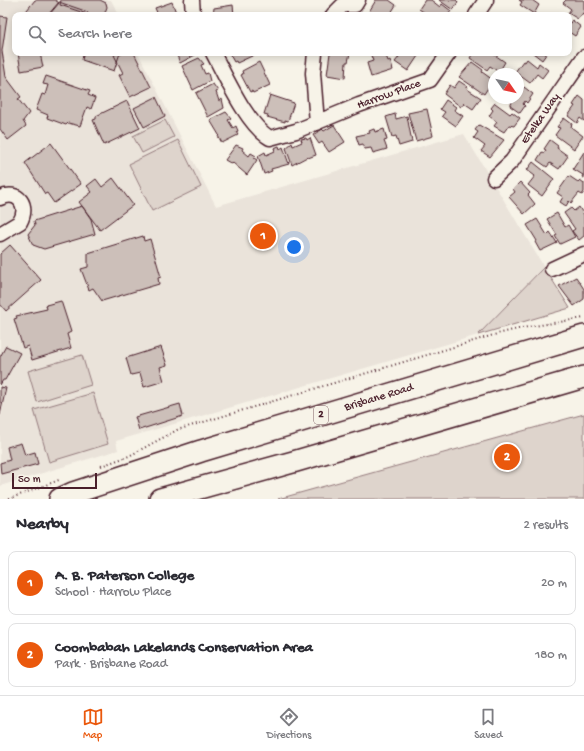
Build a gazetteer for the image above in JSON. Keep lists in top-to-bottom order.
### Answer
{
  "streets": {
    "highway": ["Brisbane Road", "2"],
    "street": ["Harrow Place", "Etelka Way"]
  },
  "scale_bar": "50 m",
  "north": "bottom right",
  "page": {
    "search": "Search here",
    "pins": ["1", "2"],
    "scale": "50 m",
    "heading": ["Nearby", "2 results"],
    "list": [
      {
        "mark": "1",
        "name": "A. B. Paterson College",
        "note": "School · Harrow Place",
        "value": "20 m"
      },
      {
        "mark": "2",
        "name": "Coombabah Lakelands Conservation Area",
        "note": "Park · Brisbane Road",
        "value": "180 m"
      }
    ],
    "nav": ["Map", "Directions", "Saved"]
  }
}
